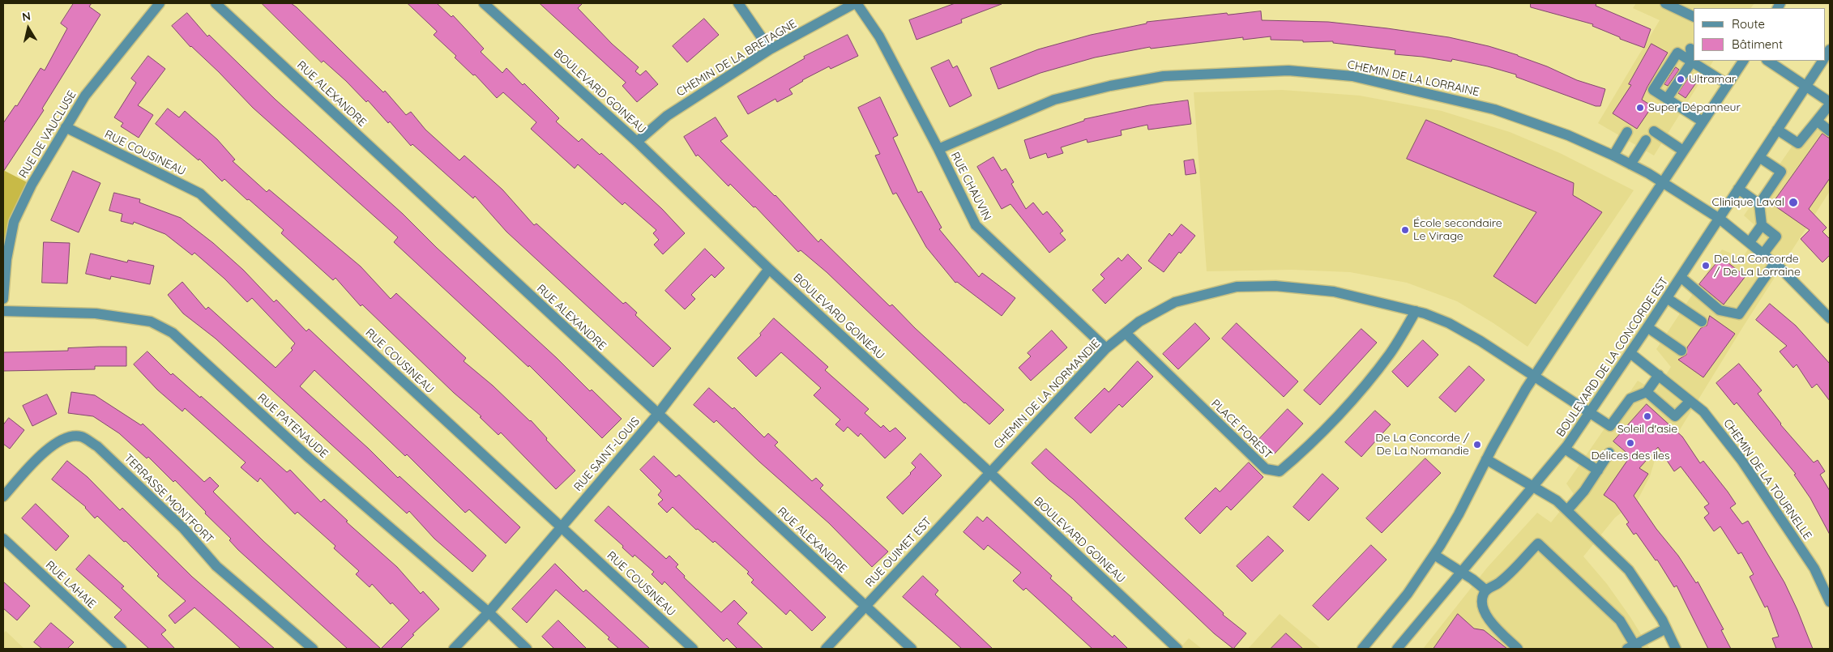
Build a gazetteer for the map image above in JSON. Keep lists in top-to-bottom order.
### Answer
{
  "streets": {
    "street": [
      "CHEMIN DE LA BRETAGNE",
      "CHEMIN DE LA LORRAINE",
      "BOULEVARD GOINEAU",
      "RUE ALEXANDRE",
      "RUE DE VAUCLUSE",
      "RUE COUSINEAU",
      "RUE CHAUVIN",
      "BOULEVARD DE LA CONCORDE EST",
      "CHEMIN DE LA NORMANDIE",
      "RUE PATENAUDE",
      "PLACE FOREST",
      "RUE SAINT-LOUIS",
      "CHEMIN DE LA TOURNELLE",
      "TERRASSE MONTFORT",
      "RUE OUIMET EST",
      "RUE LAHAIE"
    ]
  },
  "crossings": [
    ["CHEMIN DE LA BRETAGNE", "BOULEVARD GOINEAU"],
    ["CHEMIN DE LA BRETAGNE", "RUE CHAUVIN"],
    ["CHEMIN DE LA LORRAINE", "RUE CHAUVIN"],
    ["CHEMIN DE LA LORRAINE", "BOULEVARD DE LA CONCORDE EST"],
    ["BOULEVARD GOINEAU", "CHEMIN DE LA NORMANDIE"],
    ["BOULEVARD GOINEAU", "RUE SAINT-LOUIS"],
    ["BOULEVARD GOINEAU", "RUE OUIMET EST"],
    ["RUE ALEXANDRE", "RUE SAINT-LOUIS"],
    ["RUE ALEXANDRE", "RUE OUIMET EST"],
    ["RUE DE VAUCLUSE", "RUE COUSINEAU"],
    ["RUE COUSINEAU", "RUE SAINT-LOUIS"],
    ["RUE CHAUVIN", "CHEMIN DE LA NORMANDIE"],
    ["BOULEVARD DE LA CONCORDE EST", "CHEMIN DE LA NORMANDIE"],
    ["BOULEVARD DE LA CONCORDE EST", "CHEMIN DE LA TOURNELLE"],
    ["CHEMIN DE LA NORMANDIE", "PLACE FOREST"],
    ["CHEMIN DE LA NORMANDIE", "RUE OUIMET EST"],
    ["RUE PATENAUDE", "RUE SAINT-LOUIS"]
  ],
  "places": [
    "Ultramar",
    "Super Dépanneur",
    "Clinique Laval",
    "École secondaire Le Virage",
    "De La Concorde / De La Lorraine",
    "Soleil d'asie",
    "Délices des îles",
    "De La Concorde / De La Normandie"
  ],
  "legend": ["Route", "Bâtiment"],
  "north": "top"
}
